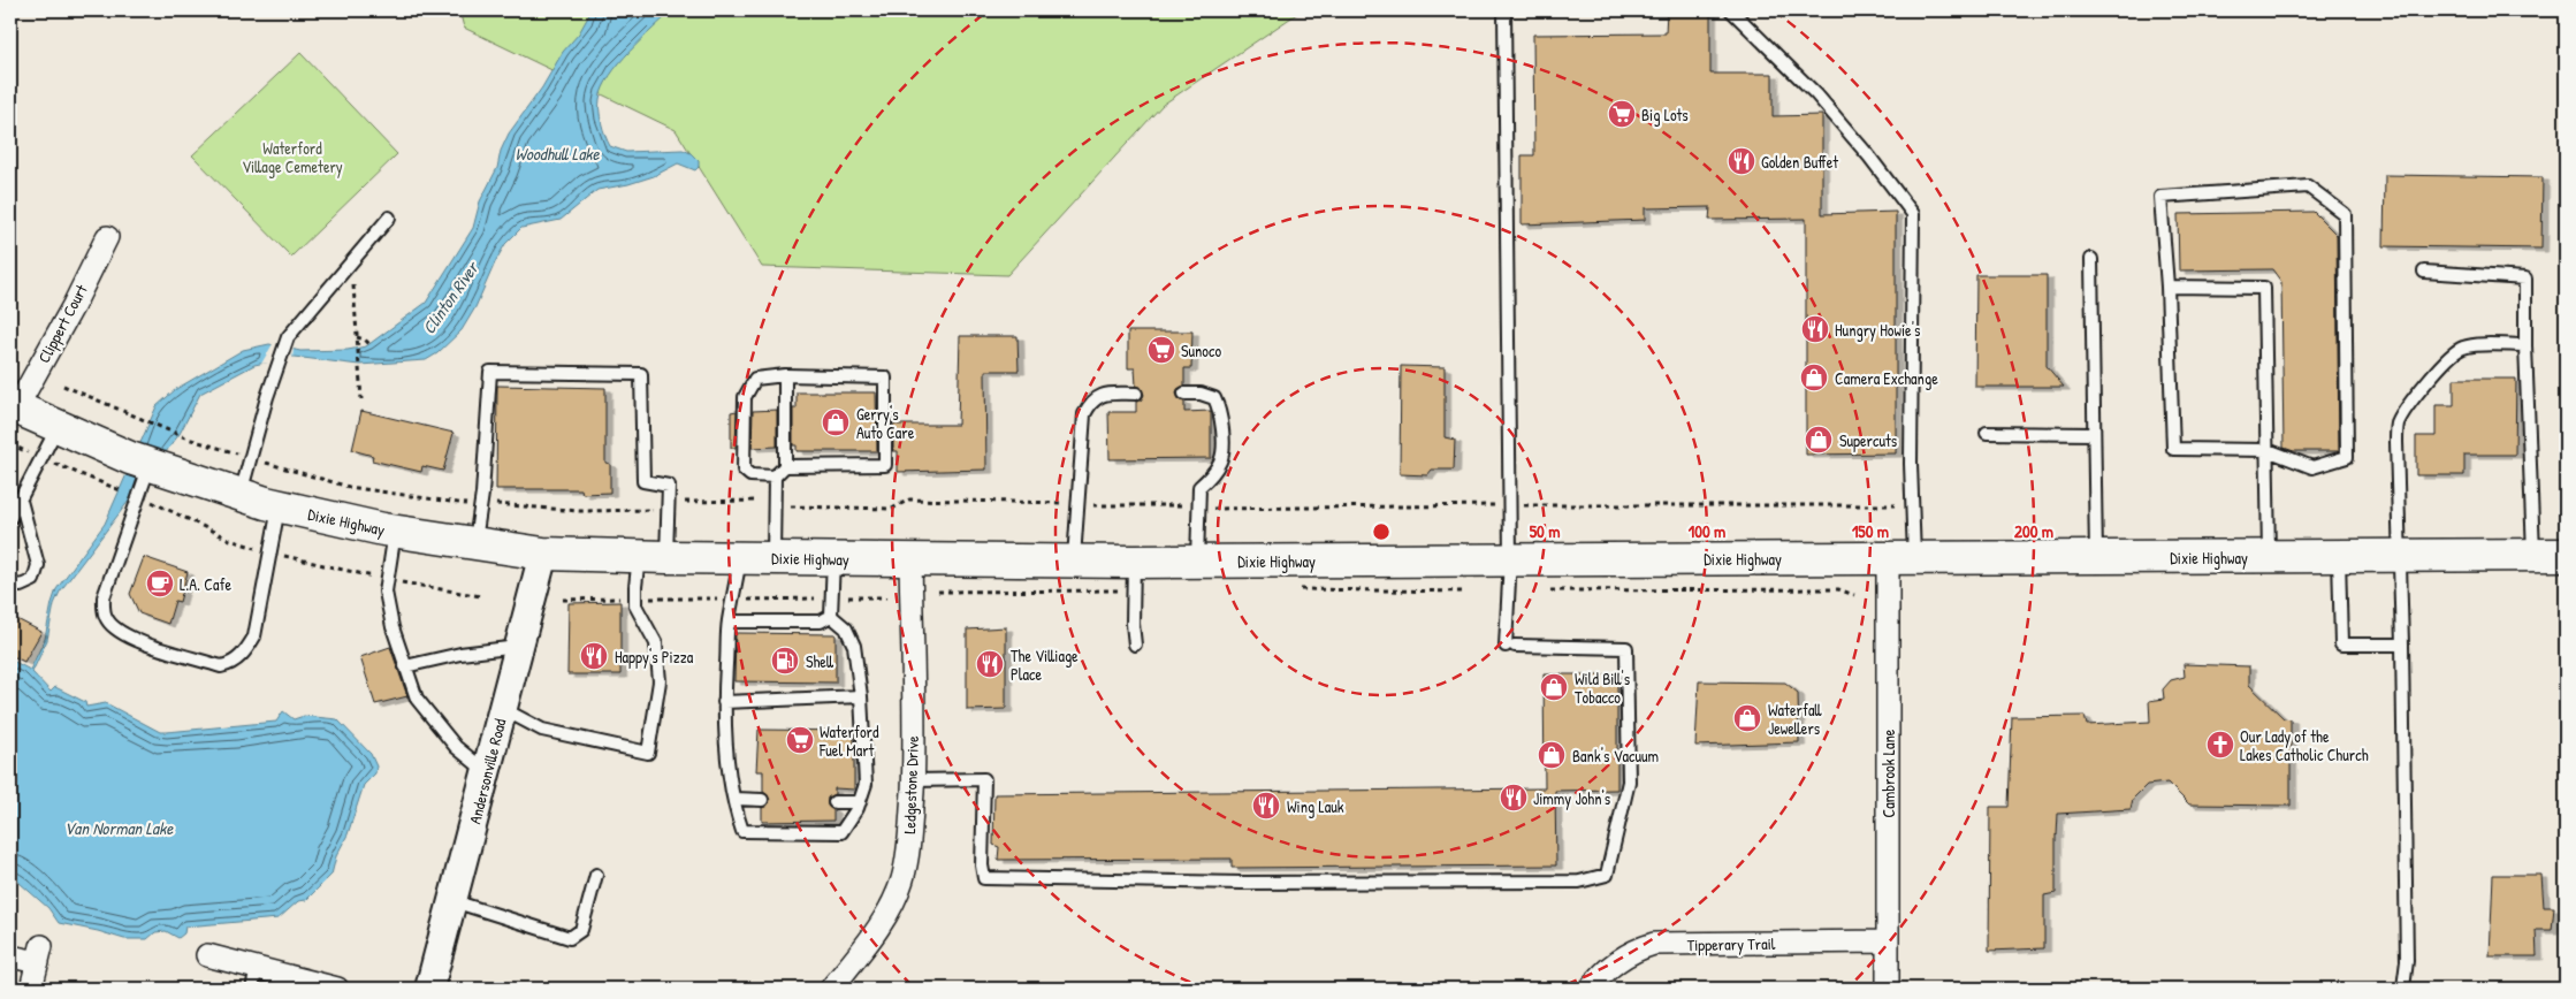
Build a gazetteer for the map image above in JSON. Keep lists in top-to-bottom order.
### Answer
{
  "streets": {
    "main road": ["Dixie Highway"],
    "street": [
      "Clippert Court",
      "Andersonville Road",
      "Cambrook Lane",
      "Ledgestone Drive",
      "Tipperary Trail"
    ]
  },
  "crossings": [
    ["Clippert Court", "Dixie Highway"],
    ["Dixie Highway", "Andersonville Road"],
    ["Dixie Highway", "Cambrook Lane"],
    ["Dixie Highway", "Ledgestone Drive"],
    ["Cambrook Lane", "Tipperary Trail"]
  ],
  "water": ["Woodhull Lake", "Clinton River", "Van Norman Lake"],
  "parks": ["Waterford Village Cemetery"],
  "places": {
    "supermarket": ["Big Lots", "Sunoco", "Waterford Fuel Mart"],
    "restaurant": [
      "Golden Buffet",
      "Hungry Howie's",
      "Happy's Pizza",
      "The Villiage Place",
      "Jimmy John's",
      "Wing Lauk"
    ],
    "shop": [
      "Camera Exchange",
      "Gerry's Auto Care",
      "Supercuts",
      "Wild Bill's Tobacco",
      "Waterfall Jewellers",
      "Bank's Vacuum"
    ],
    "cafe": ["L.A. Cafe"],
    "fuel station": ["Shell"],
    "church": ["Our Lady of the Lakes Catholic Church"]
  },
  "rings": [
    "50 m",
    "100 m",
    "150 m",
    "200 m"
  ]
}
